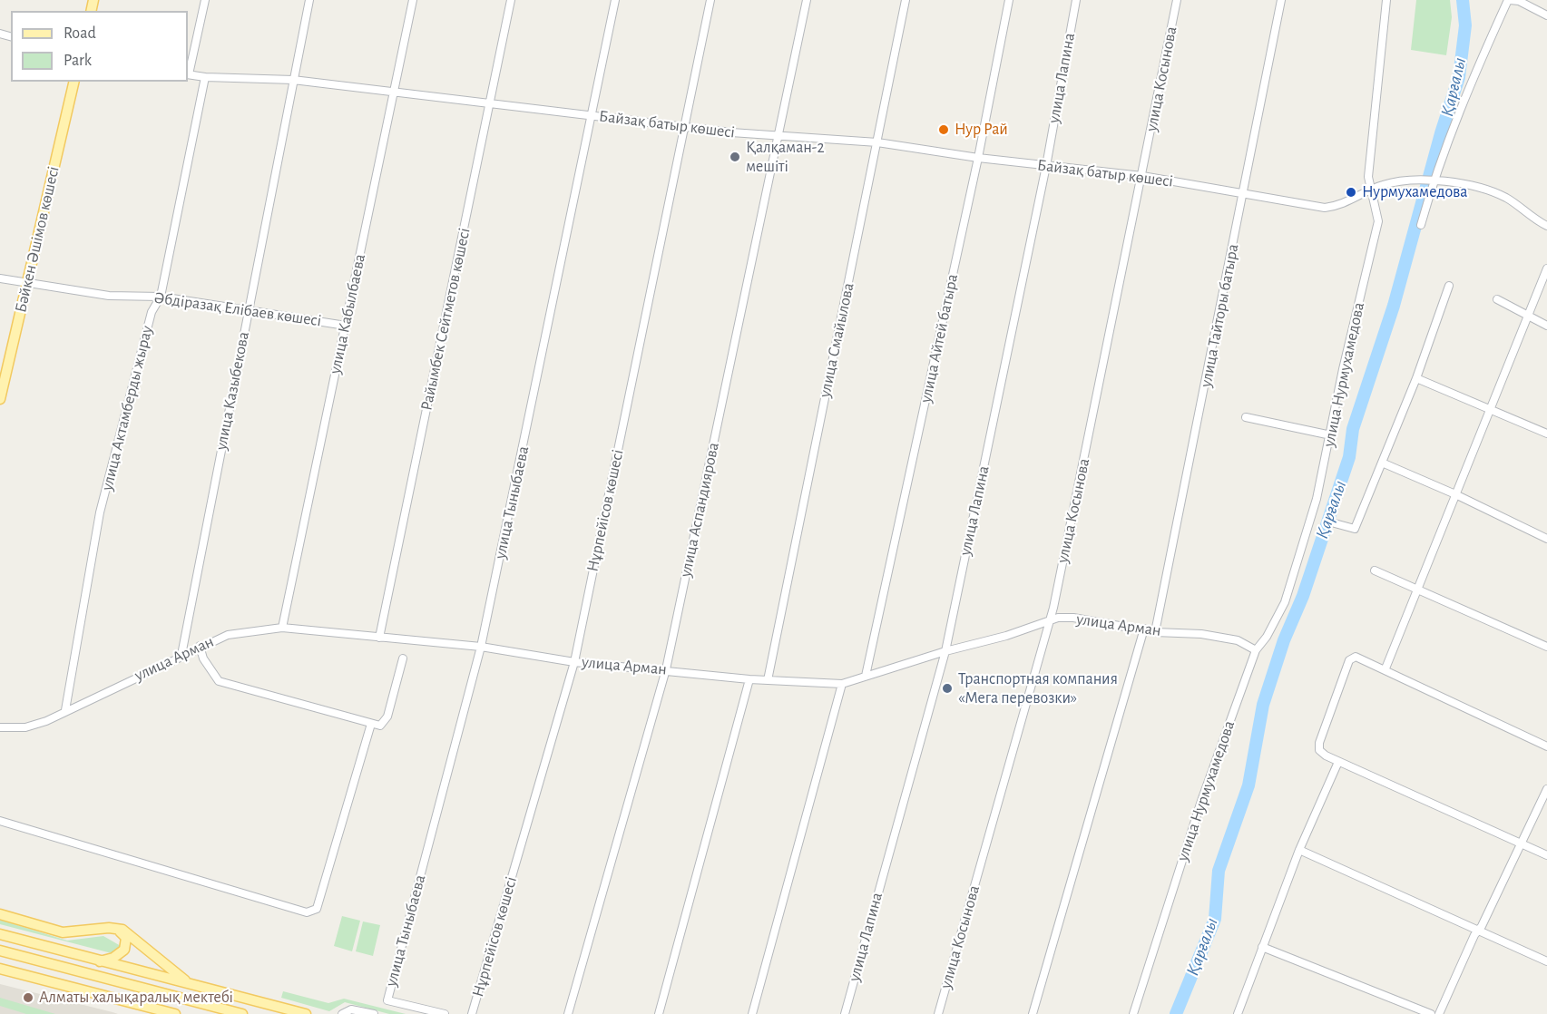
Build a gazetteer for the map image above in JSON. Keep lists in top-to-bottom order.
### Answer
{
  "streets": {
    "main road": ["Бәйкен Әшімов көшесі"],
    "street": [
      "улица Лапина",
      "улица Косынова",
      "Байзақ батыр көшесі",
      "Әбдіразақ Елібаев көшесі",
      "улица Кабылбаева",
      "улица Тайторы батыра",
      "Райымбек Сейтметов көшесі",
      "улица Айтей батыра",
      "улица Смайылова",
      "улица Нурмухамедова",
      "улица Казыбекова",
      "улица Актамберды жырау",
      "улица Тыныбаева",
      "улица Аспандиярова",
      "Нұрпейісов көшесі",
      "улица Арман"
    ]
  },
  "crossings": [
    ["улица Лапина", "Байзақ батыр көшесі"],
    ["улица Лапина", "улица Арман"],
    ["улица Косынова", "Байзақ батыр көшесі"],
    ["улица Косынова", "улица Арман"],
    ["Байзақ батыр көшесі", "улица Кабылбаева"],
    ["Байзақ батыр көшесі", "улица Тайторы батыра"],
    ["Байзақ батыр көшесі", "Райымбек Сейтметов көшесі"],
    ["Байзақ батыр көшесі", "улица Айтей батыра"],
    ["Байзақ батыр көшесі", "улица Смайылова"],
    ["Байзақ батыр көшесі", "улица Нурмухамедова"],
    ["Байзақ батыр көшесі", "улица Казыбекова"],
    ["Байзақ батыр көшесі", "улица Актамберды жырау"],
    ["Байзақ батыр көшесі", "улица Тыныбаева"],
    ["Байзақ батыр көшесі", "улица Аспандиярова"],
    ["Байзақ батыр көшесі", "Нұрпейісов көшесі"],
    ["Бәйкен Әшімов көшесі", "Әбдіразақ Елібаев көшесі"],
    ["Әбдіразақ Елібаев көшесі", "улица Кабылбаева"],
    ["Әбдіразақ Елібаев көшесі", "улица Казыбекова"],
    ["Әбдіразақ Елібаев көшесі", "улица Актамберды жырау"],
    ["улица Кабылбаева", "улица Арман"],
    ["улица Тайторы батыра", "улица Арман"],
    ["Райымбек Сейтметов көшесі", "улица Арман"],
    ["улица Айтей батыра", "улица Арман"],
    ["улица Смайылова", "улица Арман"],
    ["улица Нурмухамедова", "улица Арман"],
    ["улица Казыбекова", "улица Арман"],
    ["улица Актамберды жырау", "улица Арман"],
    ["улица Тыныбаева", "улица Арман"],
    ["улица Аспандиярова", "улица Арман"],
    ["Нұрпейісов көшесі", "улица Арман"]
  ],
  "water": ["Қарғалы"],
  "places": [
    "Нур Рай",
    "Қалқаман-2 мешіті",
    "Нурмухамедова",
    "Транспортная компания «Мега перевозки»",
    "Алматы халықаралық мектебі"
  ],
  "legend": ["Road", "Park"]
}
